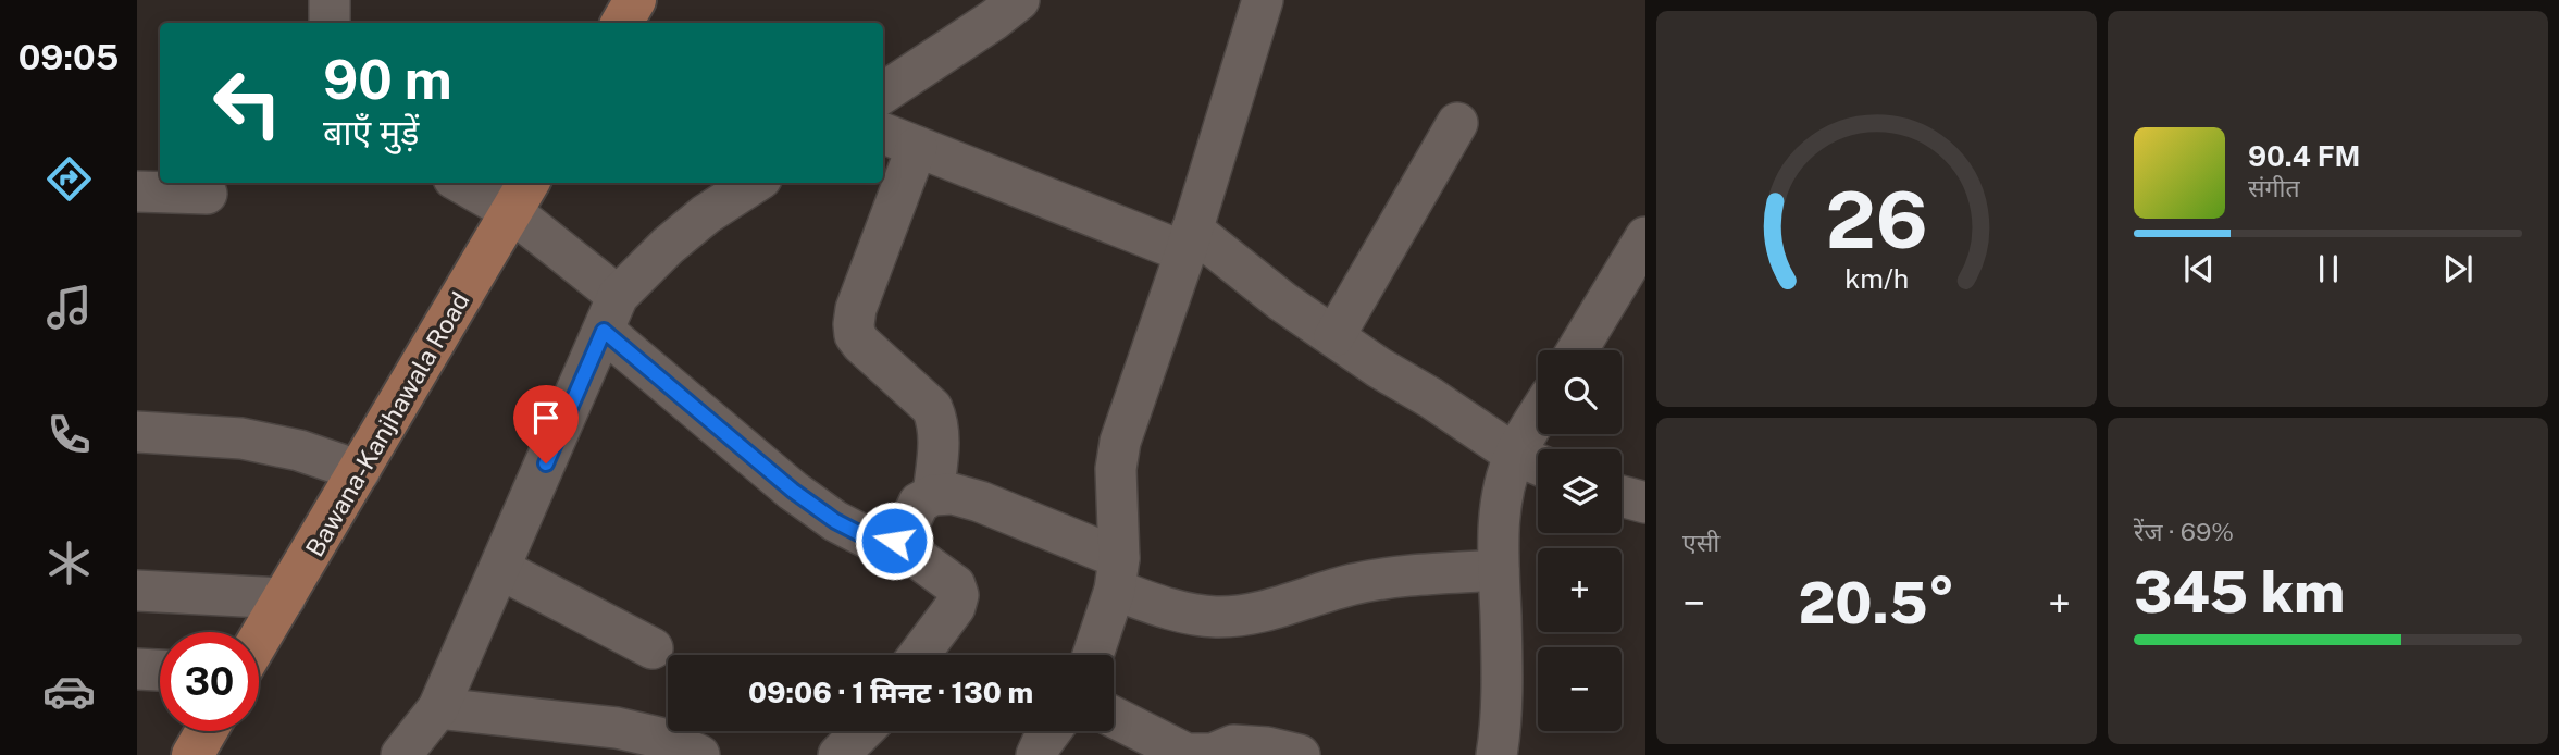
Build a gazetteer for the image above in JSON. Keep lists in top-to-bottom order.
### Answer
{
  "streets": {
    "main road": ["Bawana-Kanjhawala Road"]
  },
  "page": {
    "tabs": "09:05",
    "turn": ["90 m", "बाएँ मुड़ें"],
    "song": ["90.4 FM", "संगीत"],
    "map_buttons": ["+", "−"],
    "tile": [
      "एसी",
      ["रेंज · 69%", "345 km"]
    ],
    "heat": ["−", "20.5°", "+"],
    "limit": "30",
    "trip": "09:06 · 1 मिनट · 130 m",
    "gauge": ["26", "km/h"]
  }
}
